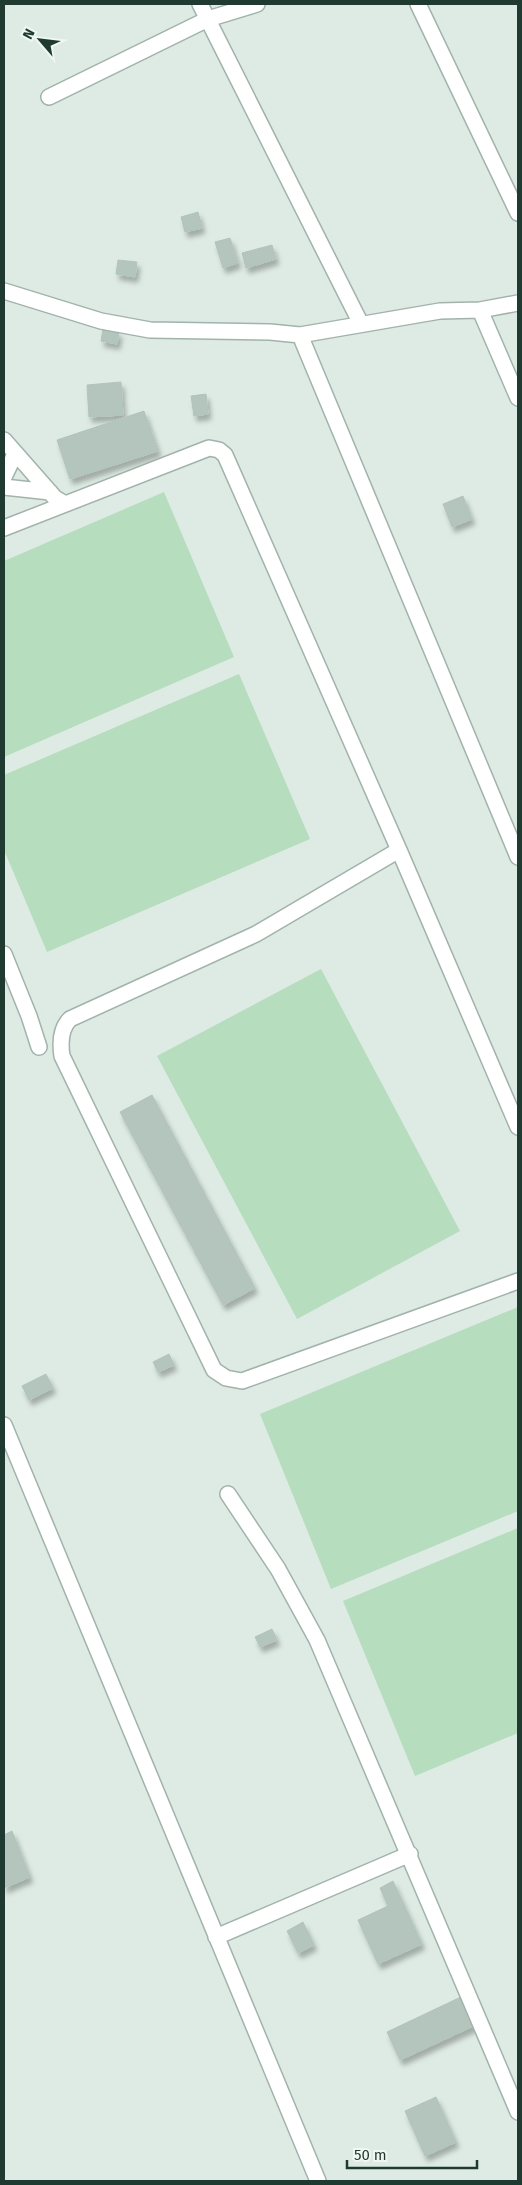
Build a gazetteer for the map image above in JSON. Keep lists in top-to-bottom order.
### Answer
{
  "scale_bar": "50 m",
  "north": "top left"
}
